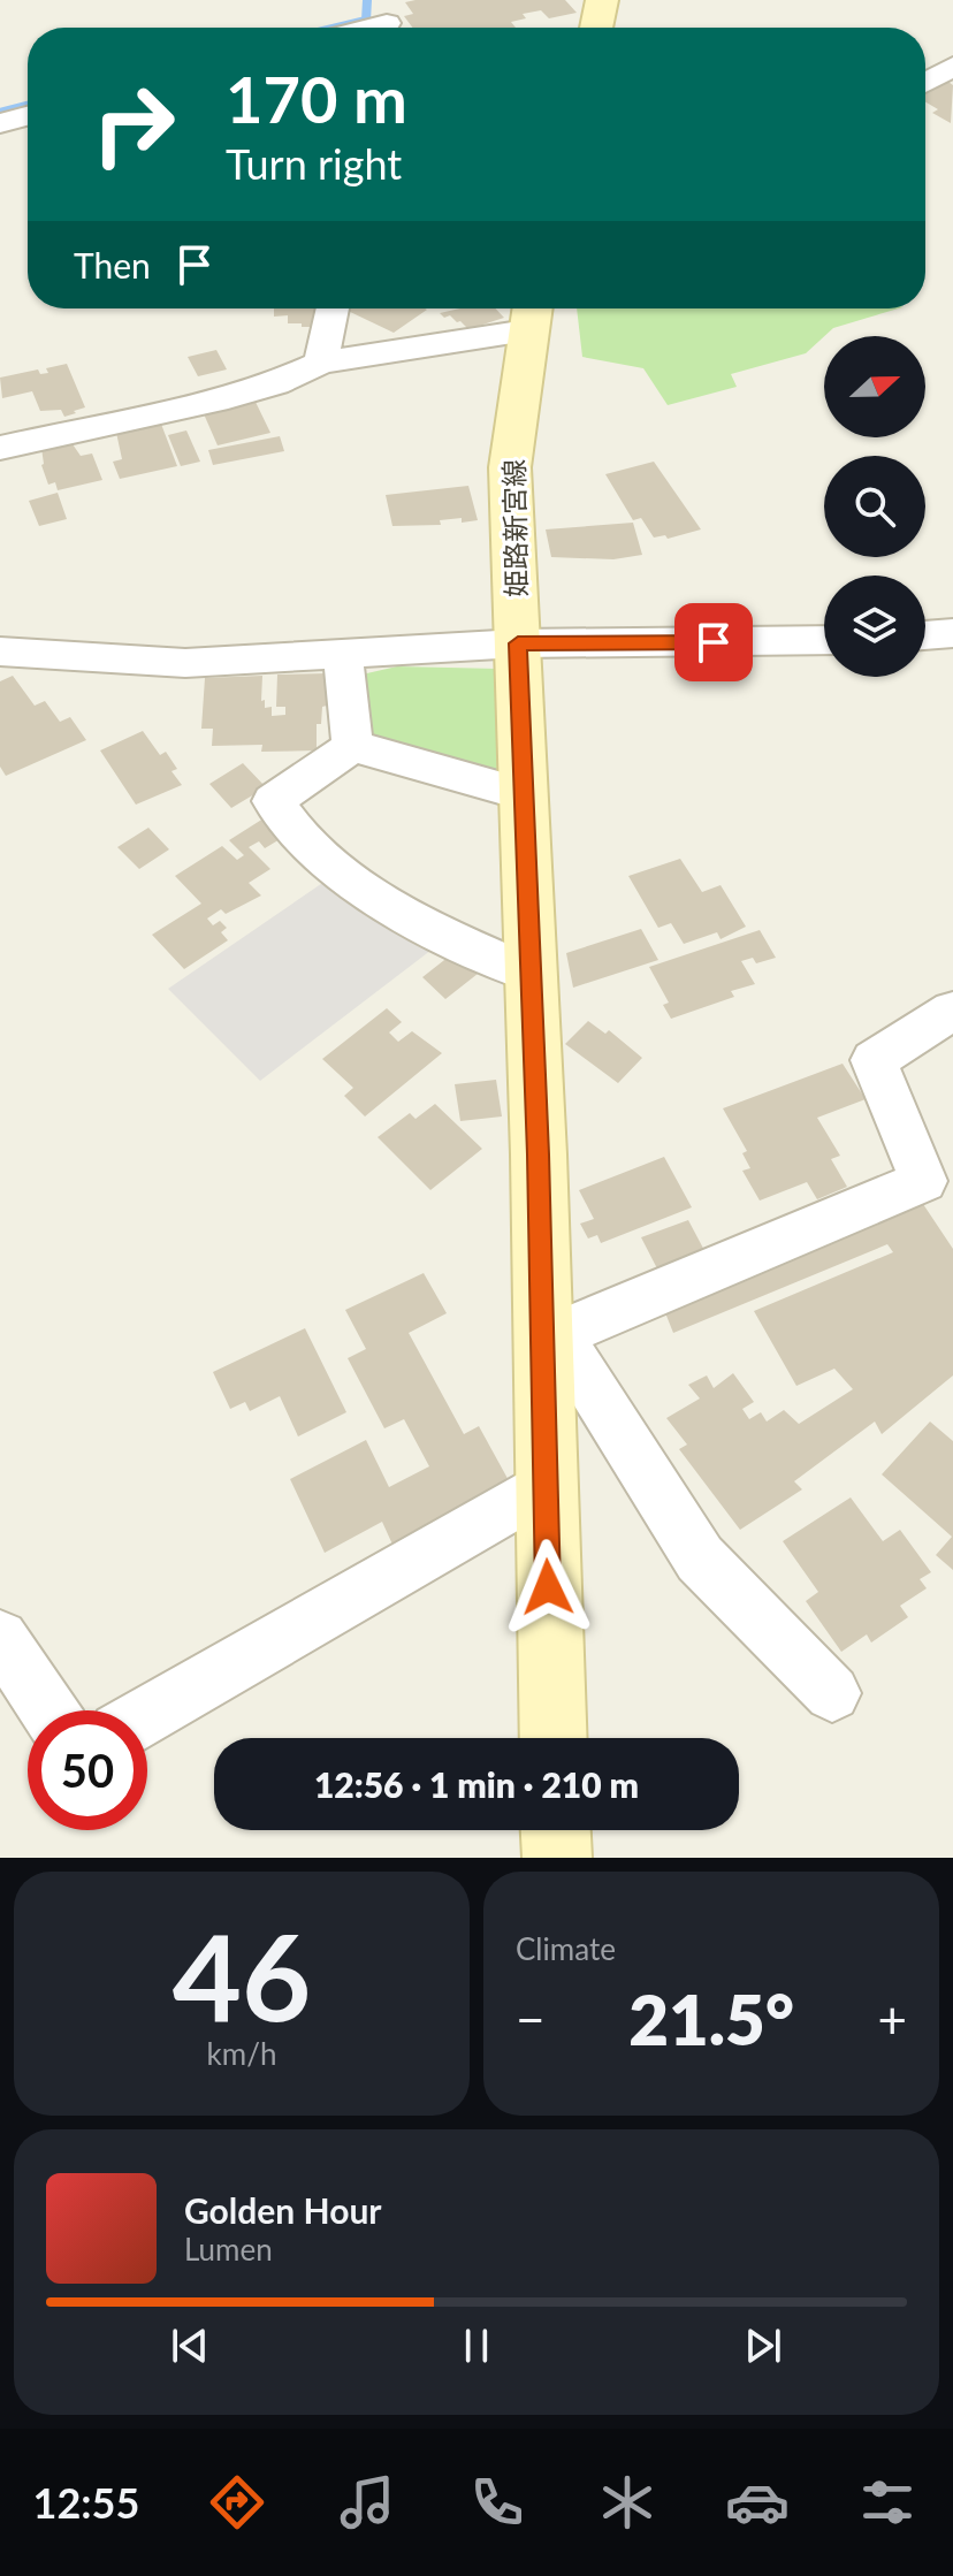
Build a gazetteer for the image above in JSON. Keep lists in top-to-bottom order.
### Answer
{
  "streets": {
    "main road": ["姫路新宮線"]
  },
  "north": "right",
  "page": {
    "turn": ["170 m", "Turn right"],
    "then": "Then",
    "limit": "50",
    "trip": "12:56 · 1 min · 210 m",
    "tile": [
      ["46", "km/h"],
      "Climate"
    ],
    "heat": ["−", "21.5°", "+"],
    "song": ["Golden Hour", "Lumen"],
    "tabs": "12:55"
  }
}
